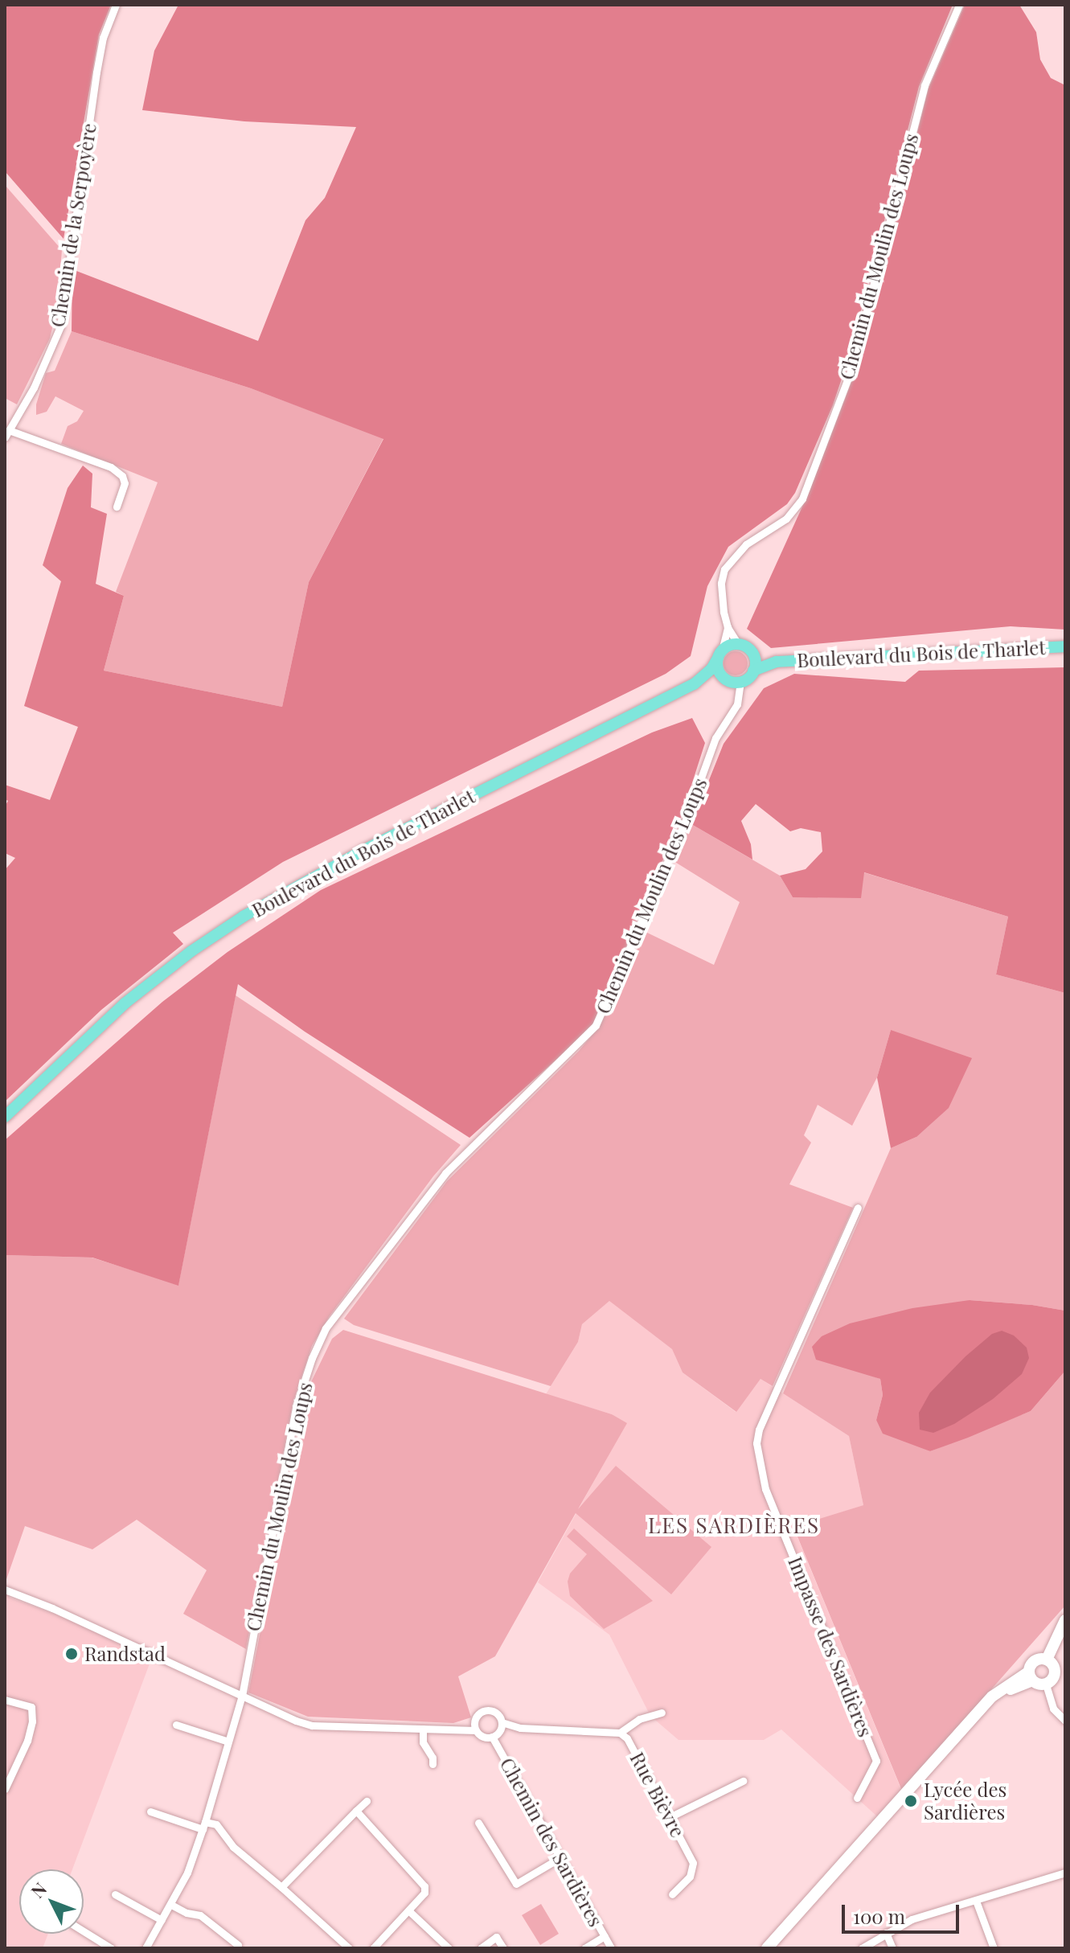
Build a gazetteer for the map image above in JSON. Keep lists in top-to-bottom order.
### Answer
{
  "streets": {
    "main road": ["Boulevard du Bois de Tharlet"],
    "street": [
      "Chemin de la Serpoyère",
      "Chemin du Moulin des Loups",
      "Impasse des Sardières",
      "Rue Bièvre",
      "Chemin des Sardières"
    ]
  },
  "crossings": [
    ["Chemin du Moulin des Loups", "Boulevard du Bois de Tharlet"],
    ["Rue Bièvre", "Chemin des Sardières"]
  ],
  "districts": ["LES SARDIÈRES"],
  "places": ["Randstad", "Lycée des Sardières"],
  "scale_bar": "100 m",
  "north": "top left"
}
